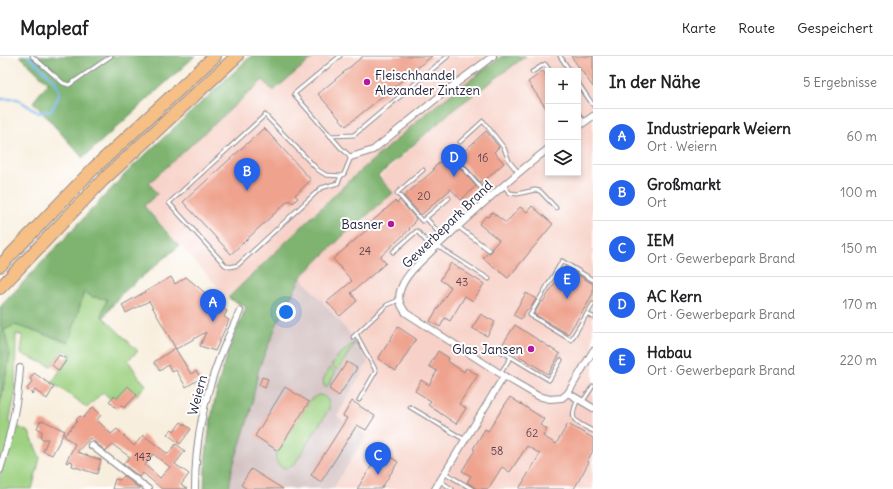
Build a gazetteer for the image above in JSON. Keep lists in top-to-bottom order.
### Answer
{
  "streets": {
    "street": ["Gewerbepark Brand", "Weiern"]
  },
  "places": ["Fleischhandel Alexander Zintzen", "Basner", "Glas Jansen"],
  "house_numbers": [
    "16",
    "20",
    "24",
    "43",
    "62",
    "58",
    "143"
  ],
  "page": {
    "header": "Mapleaf",
    "nav": ["Karte", "Route", "Gespeichert"],
    "heading": ["In der Nähe", "5 Ergebnisse"],
    "map_buttons": ["+", "−"],
    "list": [
      {
        "mark": "A",
        "name": "Industriepark Weiern",
        "note": "Ort · Weiern",
        "value": "60 m"
      },
      {
        "mark": "B",
        "name": "Großmarkt",
        "note": "Ort",
        "value": "100 m"
      },
      {
        "mark": "C",
        "name": "IEM",
        "note": "Ort · Gewerbepark Brand",
        "value": "150 m"
      },
      {
        "mark": "D",
        "name": "AC Kern",
        "note": "Ort · Gewerbepark Brand",
        "value": "170 m"
      },
      {
        "mark": "E",
        "name": "Habau",
        "note": "Ort · Gewerbepark Brand",
        "value": "220 m"
      }
    ],
    "pins": [
      "D",
      "B",
      "E",
      "A",
      "C"
    ]
  }
}
